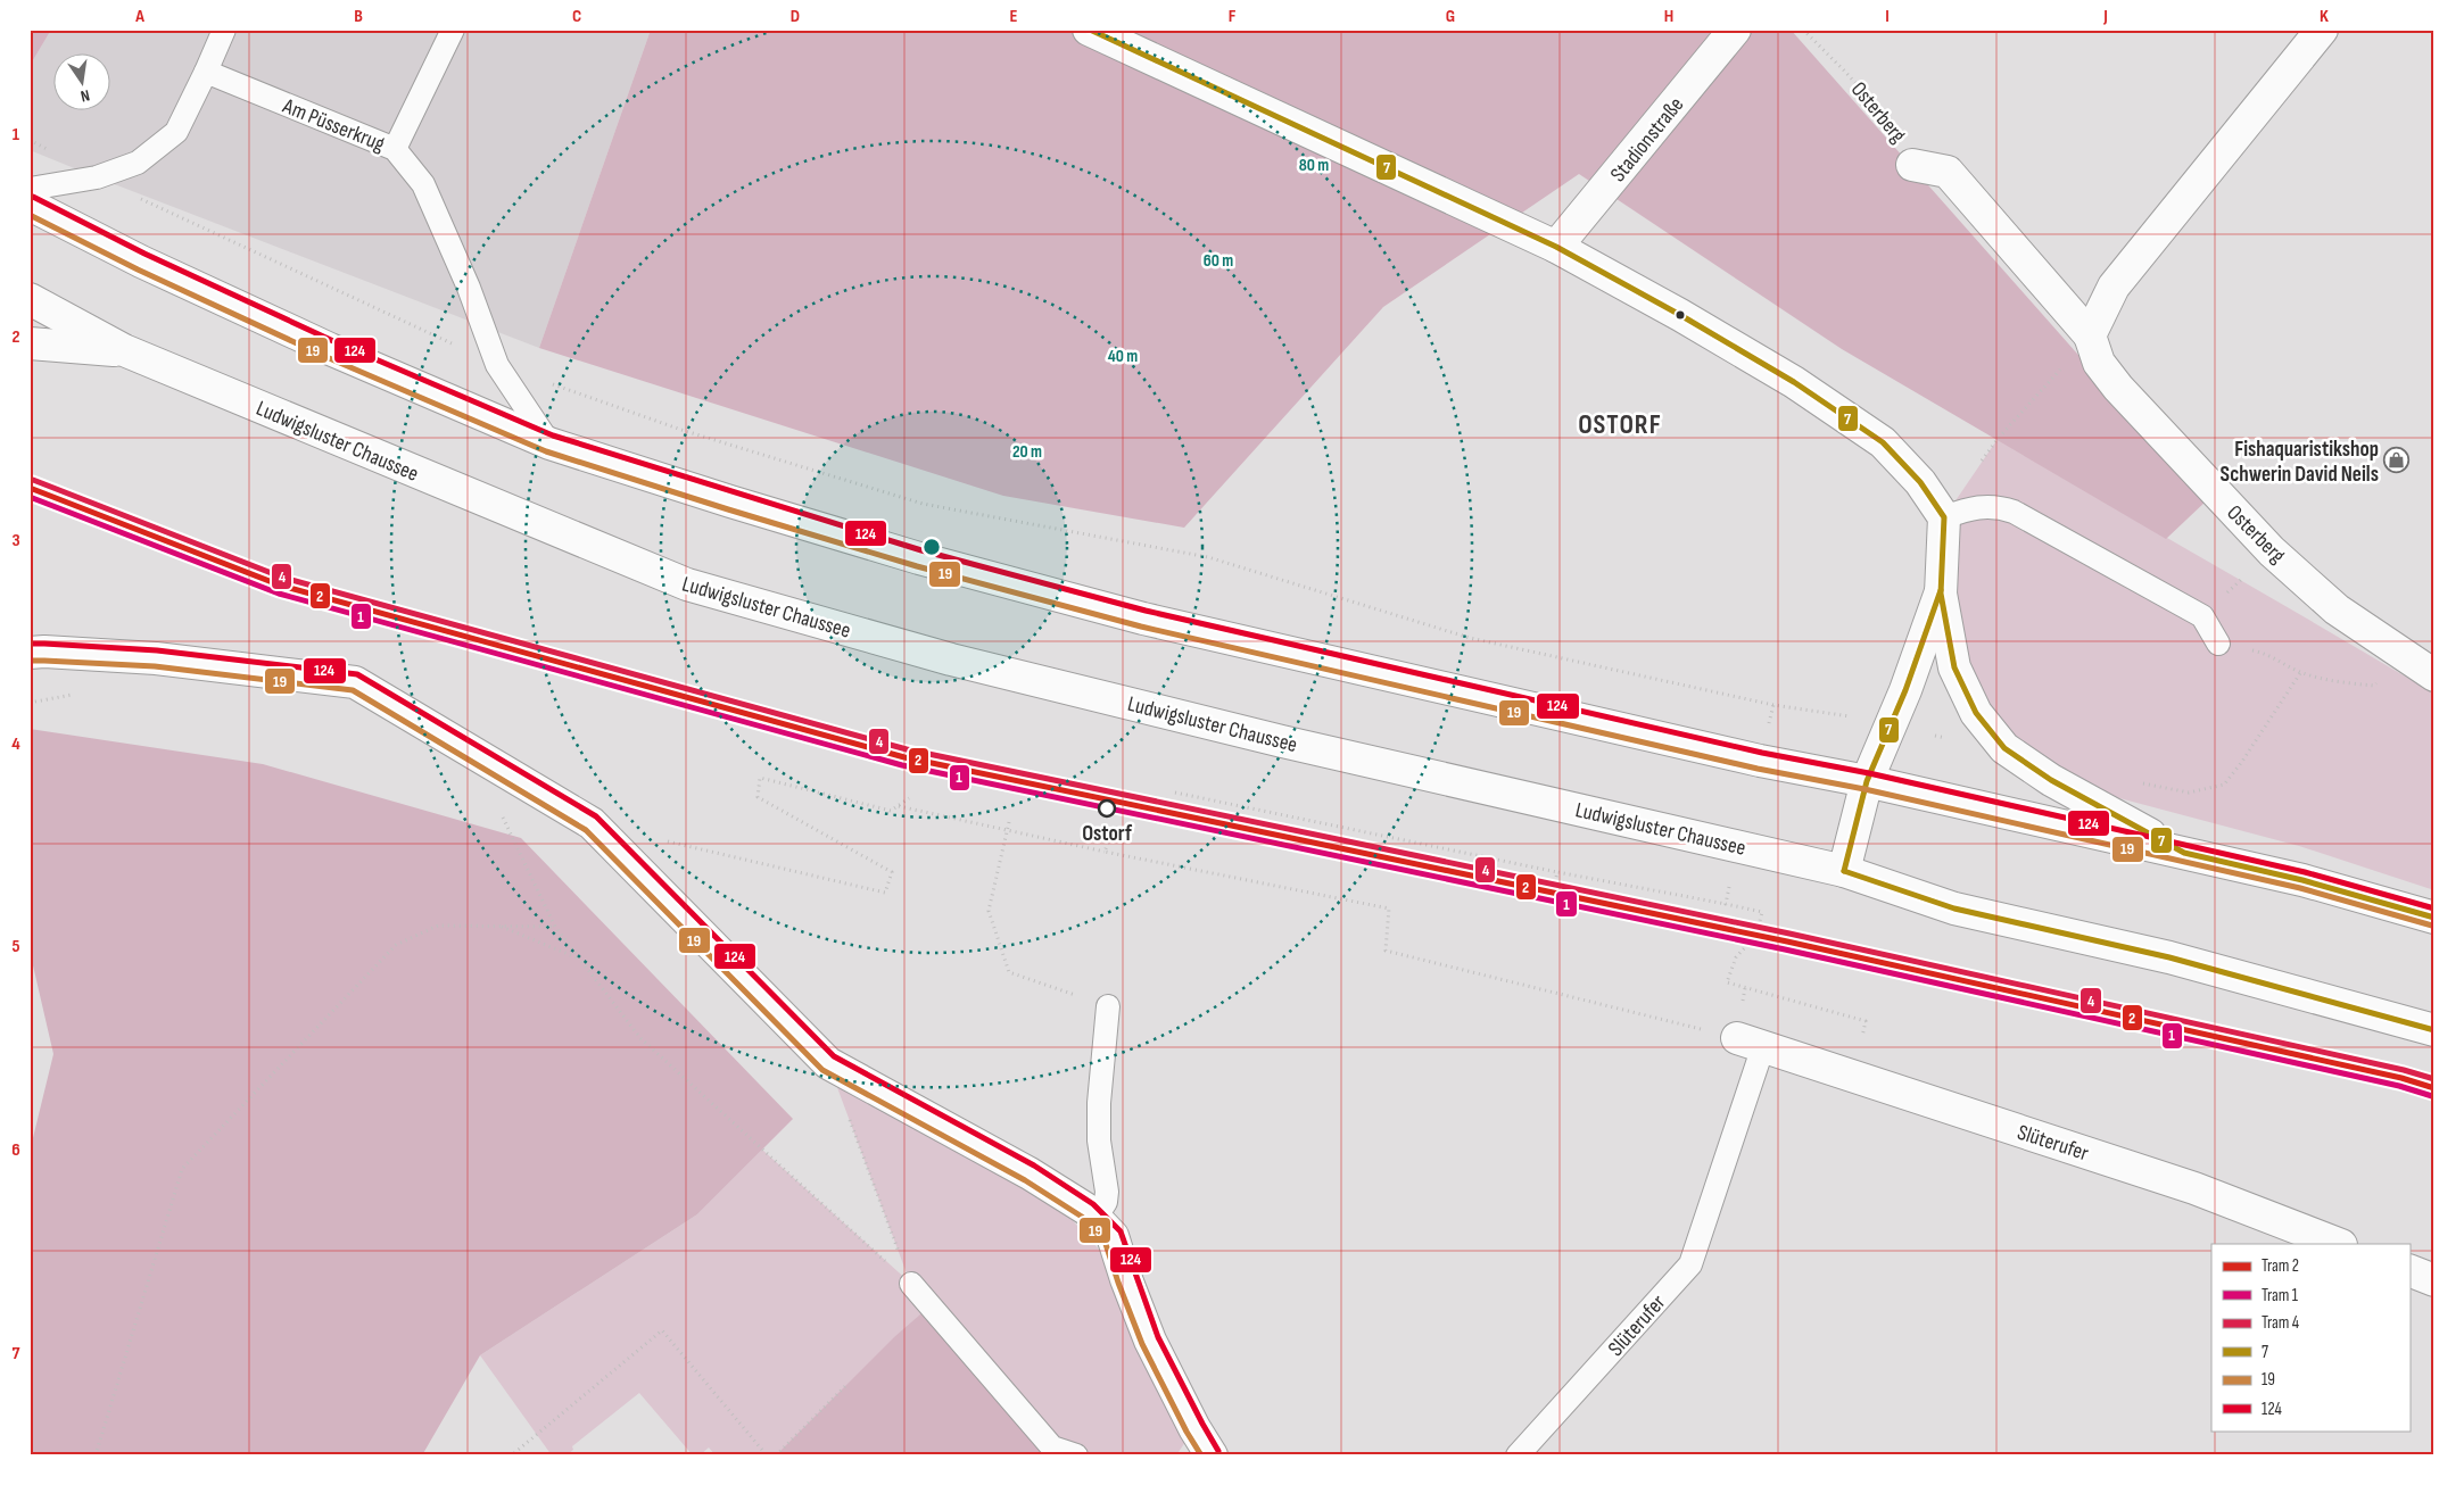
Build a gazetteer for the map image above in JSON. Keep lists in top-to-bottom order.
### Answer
{
  "streets": {
    "street": [
      "Osterberg",
      "Stadionstraße",
      "Ludwigsluster Chaussee",
      "Slüterufer"
    ],
    "lane": ["Am Püsserkrug"]
  },
  "districts": ["OSTORF"],
  "places": {
    "shop": ["Fishaquaristikshop Schwerin David Neils"],
    "other": ["Ostorf"]
  },
  "lines": [
    "transit line 7",
    "transit line 124",
    "transit line 19",
    "tram line 4",
    "tram line 2",
    "tram line 1"
  ],
  "legend": [
    "Tram 2",
    "Tram 1",
    "Tram 4",
    "7",
    "19",
    "124"
  ],
  "north": "bottom",
  "grid": {
    "columns": [
      "A",
      "B",
      "C",
      "D",
      "E",
      "F",
      "G",
      "H",
      "I",
      "J",
      "K"
    ],
    "rows": [
      "1",
      "2",
      "3",
      "4",
      "5",
      "6",
      "7"
    ]
  },
  "rings": [
    "80 m",
    "60 m",
    "40 m",
    "20 m"
  ]
}
